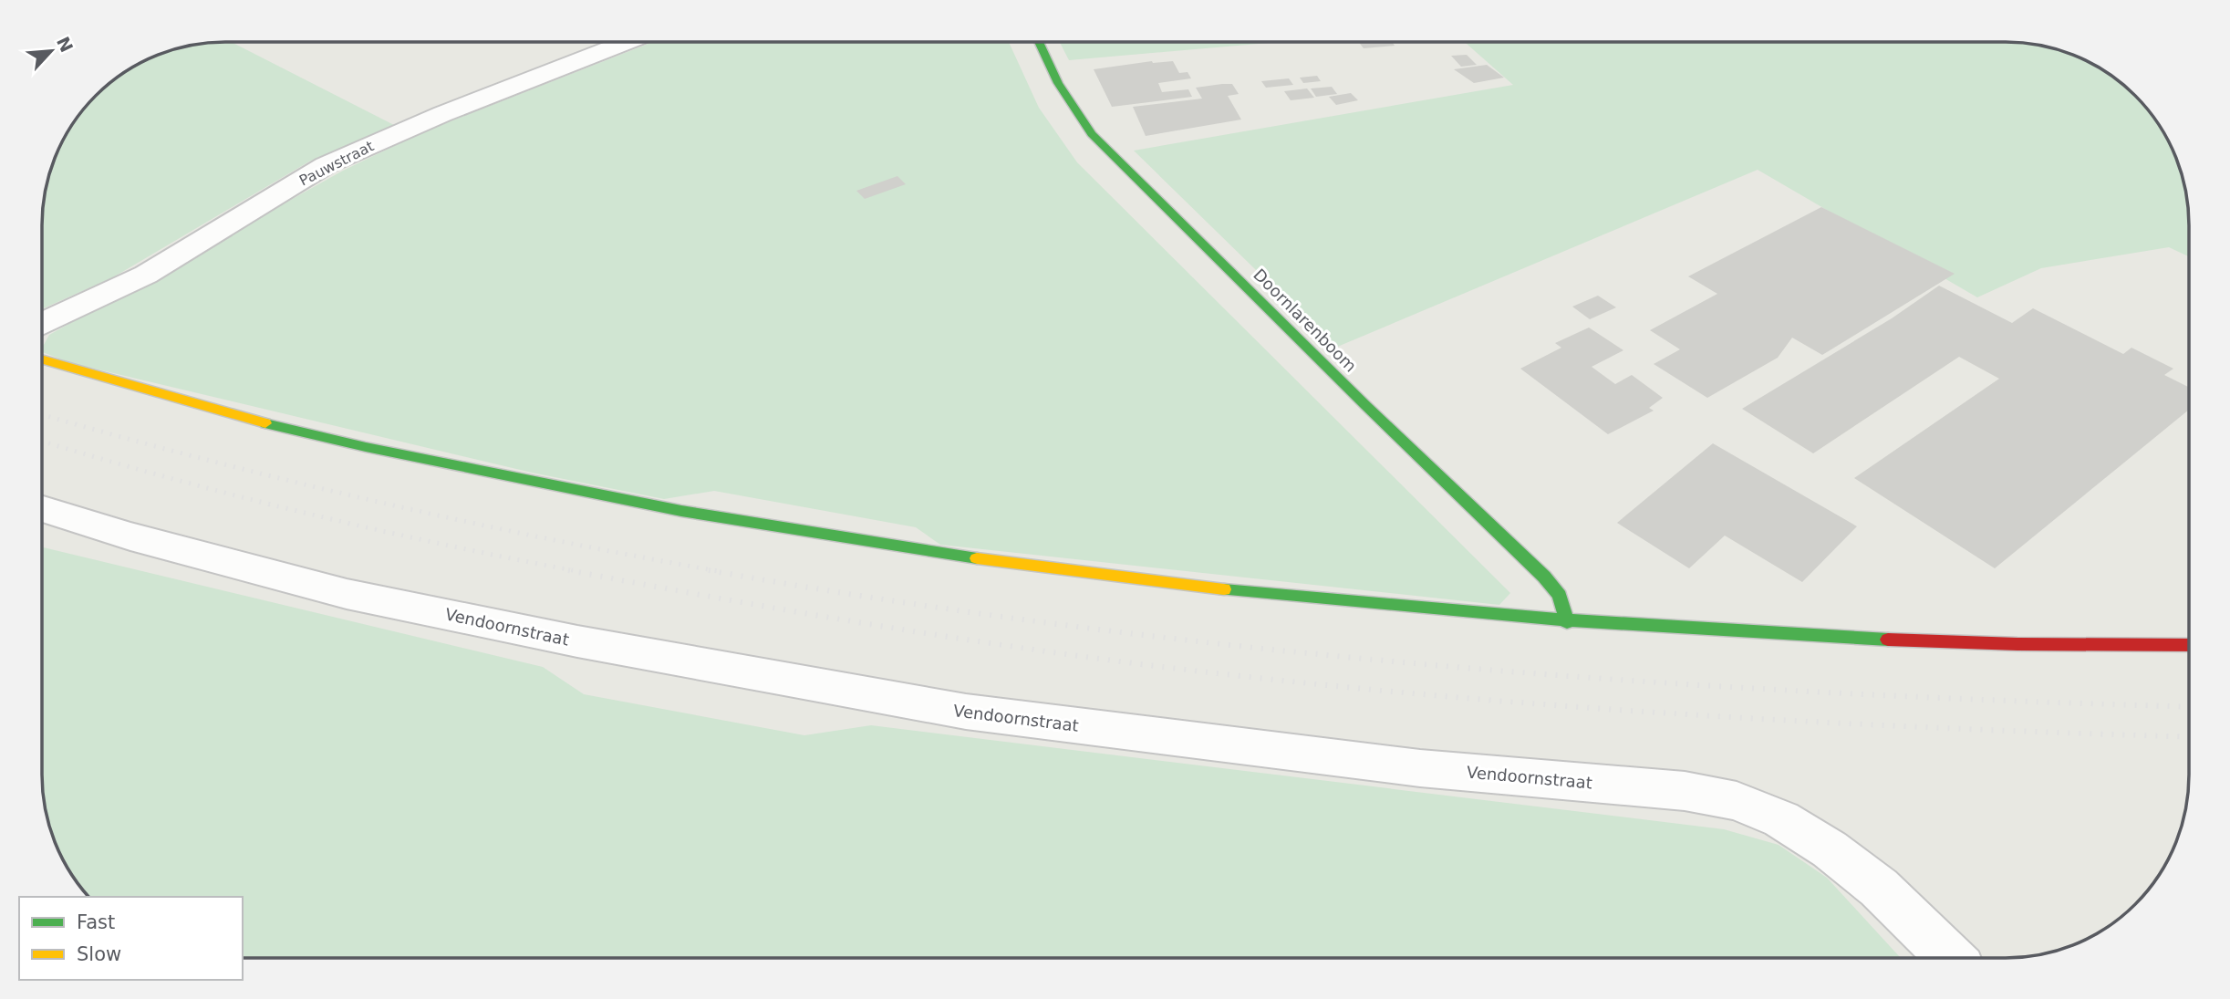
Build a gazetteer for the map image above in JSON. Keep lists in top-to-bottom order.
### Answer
{
  "streets": {
    "street": ["Pauwstraat", "Doornlarenboom", "Vendoornstraat"]
  },
  "legend": ["Fast", "Slow"],
  "north": "top right"
}
